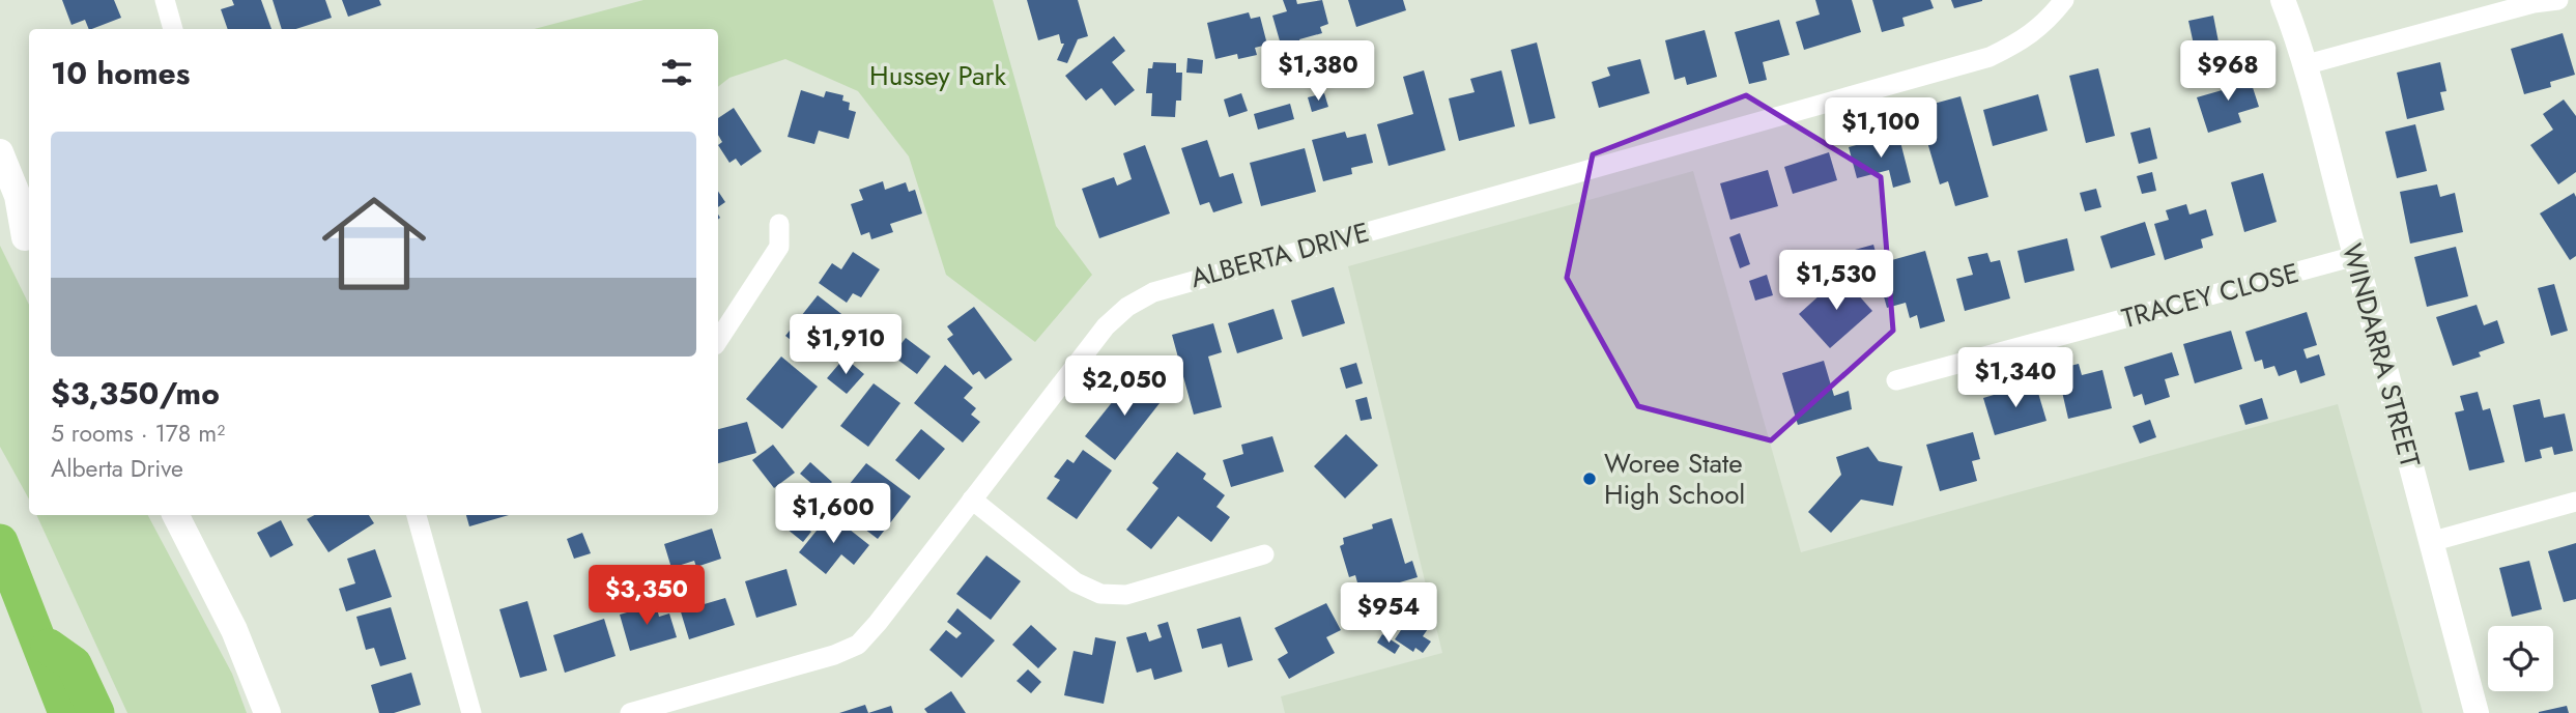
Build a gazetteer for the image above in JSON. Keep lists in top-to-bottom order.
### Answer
{
  "streets": {
    "street": ["ALBERTA DRIVE", "TRACEY CLOSE", "WINDARRA STREET"]
  },
  "crossings": [
    ["TRACEY CLOSE", "WINDARRA STREET"]
  ],
  "parks": ["Hussey Park"],
  "places": ["Woree State High School"],
  "page": {
    "heading": "10 homes",
    "price": [
      "$1,380",
      "$968",
      "$1,100",
      "$1,530",
      "$1,910",
      "$1,340",
      "$2,050",
      "$1,600",
      "$3,350",
      "$954"
    ],
    "list": [
      {
        "name": "$3,350/mo",
        "note": "5 rooms · 178 m² · Alberta Drive"
      }
    ]
  }
}
